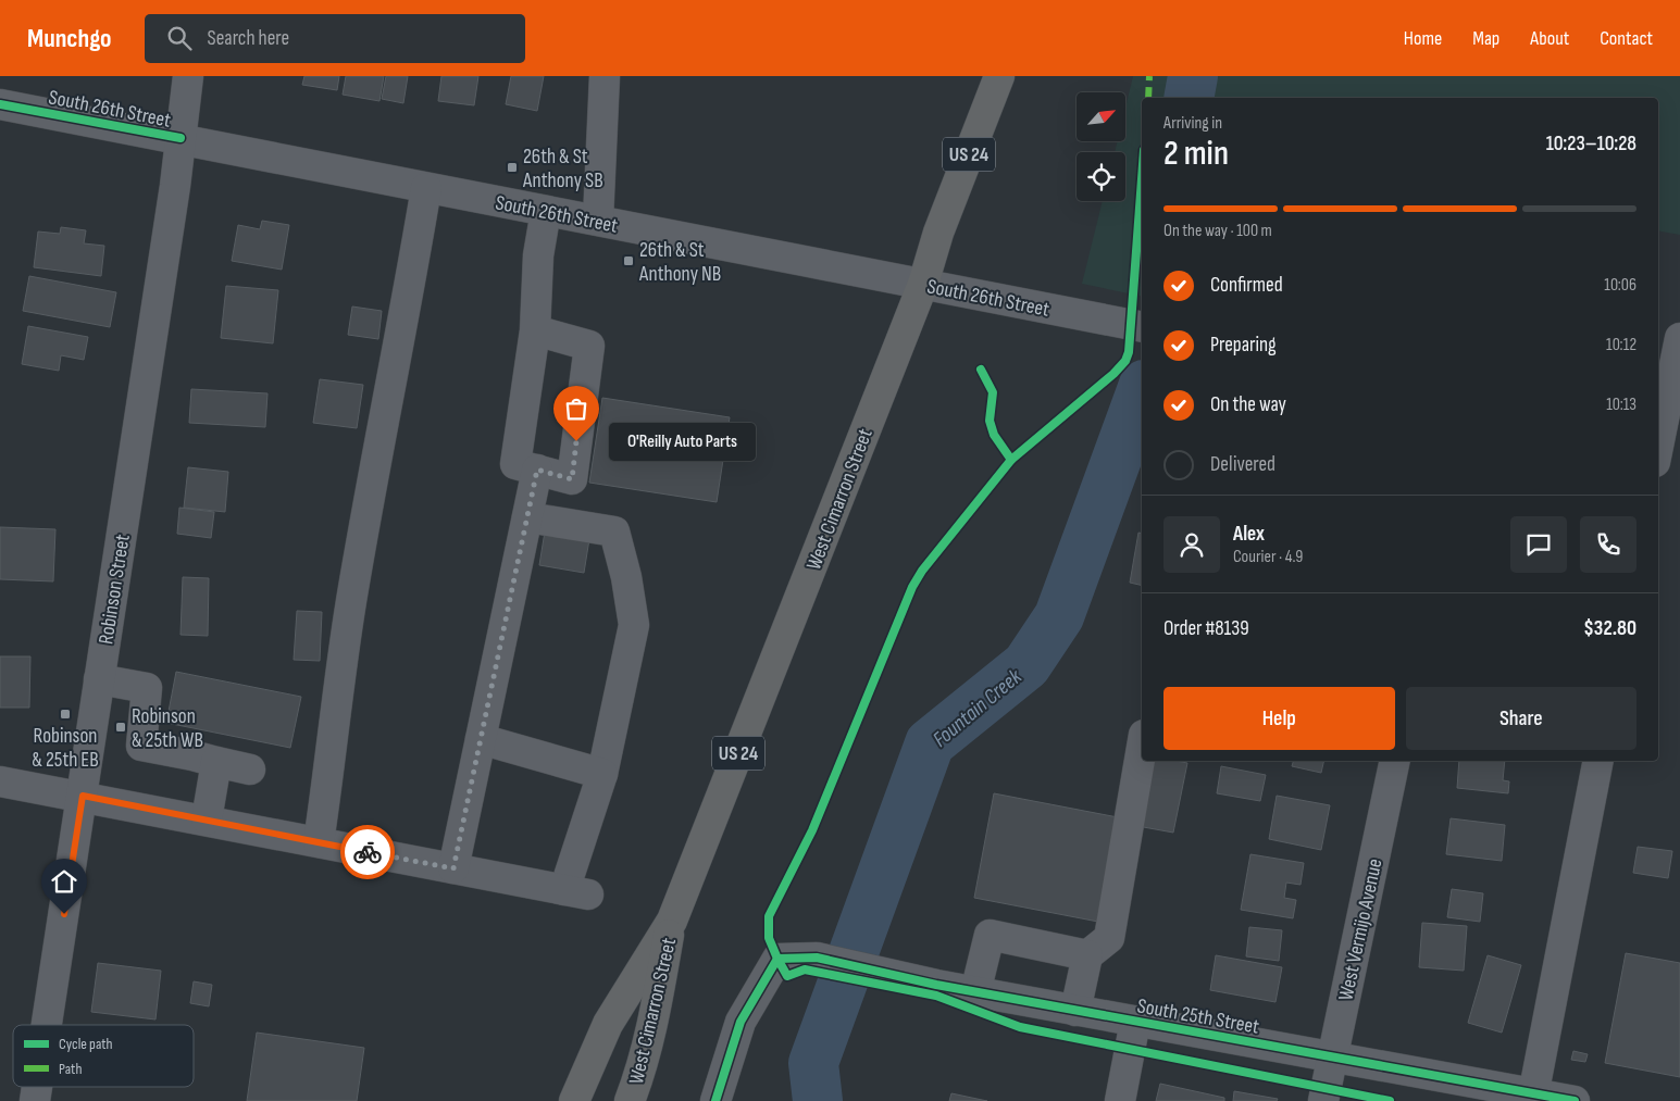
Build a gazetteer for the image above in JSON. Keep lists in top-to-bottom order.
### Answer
{
  "streets": {
    "highway": ["US 24", "West Cimarron Street"],
    "street": [
      "South 26th Street",
      "Robinson Street",
      "West Vermijo Avenue",
      "South 25th Street"
    ]
  },
  "crossings": [
    ["South 26th Street", "West Cimarron Street"],
    ["South 26th Street", "Robinson Street"],
    ["West Vermijo Avenue", "South 25th Street"]
  ],
  "water": ["Fountain Creek"],
  "places": {
    "transit": [
      "26th & St Anthony SB",
      "26th & St Anthony NB",
      "Robinson & 25th EB",
      "Robinson & 25th WB"
    ],
    "other": ["O'Reilly Auto Parts"]
  },
  "legend": ["Cycle path", "Path"],
  "north": "top right",
  "page": {
    "header": "Munchgo",
    "search": "Search here",
    "nav": [
      "Home",
      "Map",
      "About",
      "Contact"
    ],
    "heading": ["2 min", "Arriving in", "10:23–10:28"],
    "panel": [
      "Alex",
      "Courier · 4.9",
      "Order #8139",
      "$32.80"
    ],
    "bar": "On the way · 100 m",
    "list": [
      ["Confirmed", "10:06"],
      ["Preparing", "10:12"],
      ["On the way", "10:13"],
      "Delivered"
    ],
    "bubble": "O'Reilly Auto Parts",
    "buttons": ["Help", "Share"]
  }
}
